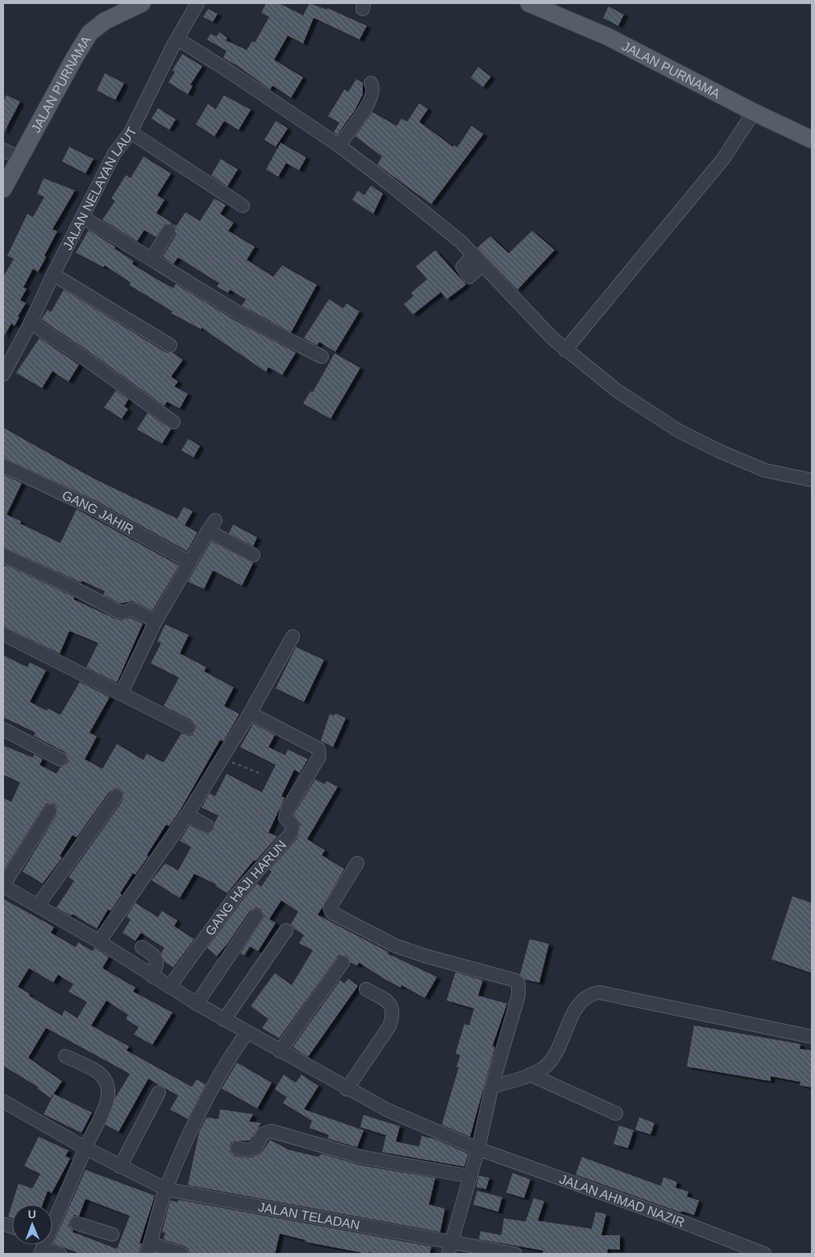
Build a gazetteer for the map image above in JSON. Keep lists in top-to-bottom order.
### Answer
{
  "streets": {
    "main road": ["JALAN PURNAMA"],
    "street": [
      "JALAN NELAYAN LAUT",
      "GANG JAHIR",
      "GANG HAJI HARUN",
      "JALAN AHMAD NAZIR",
      "JALAN TELADAN"
    ]
  },
  "crossings": [
    ["GANG HAJI HARUN", "JALAN AHMAD NAZIR"]
  ],
  "north": "top"
}
